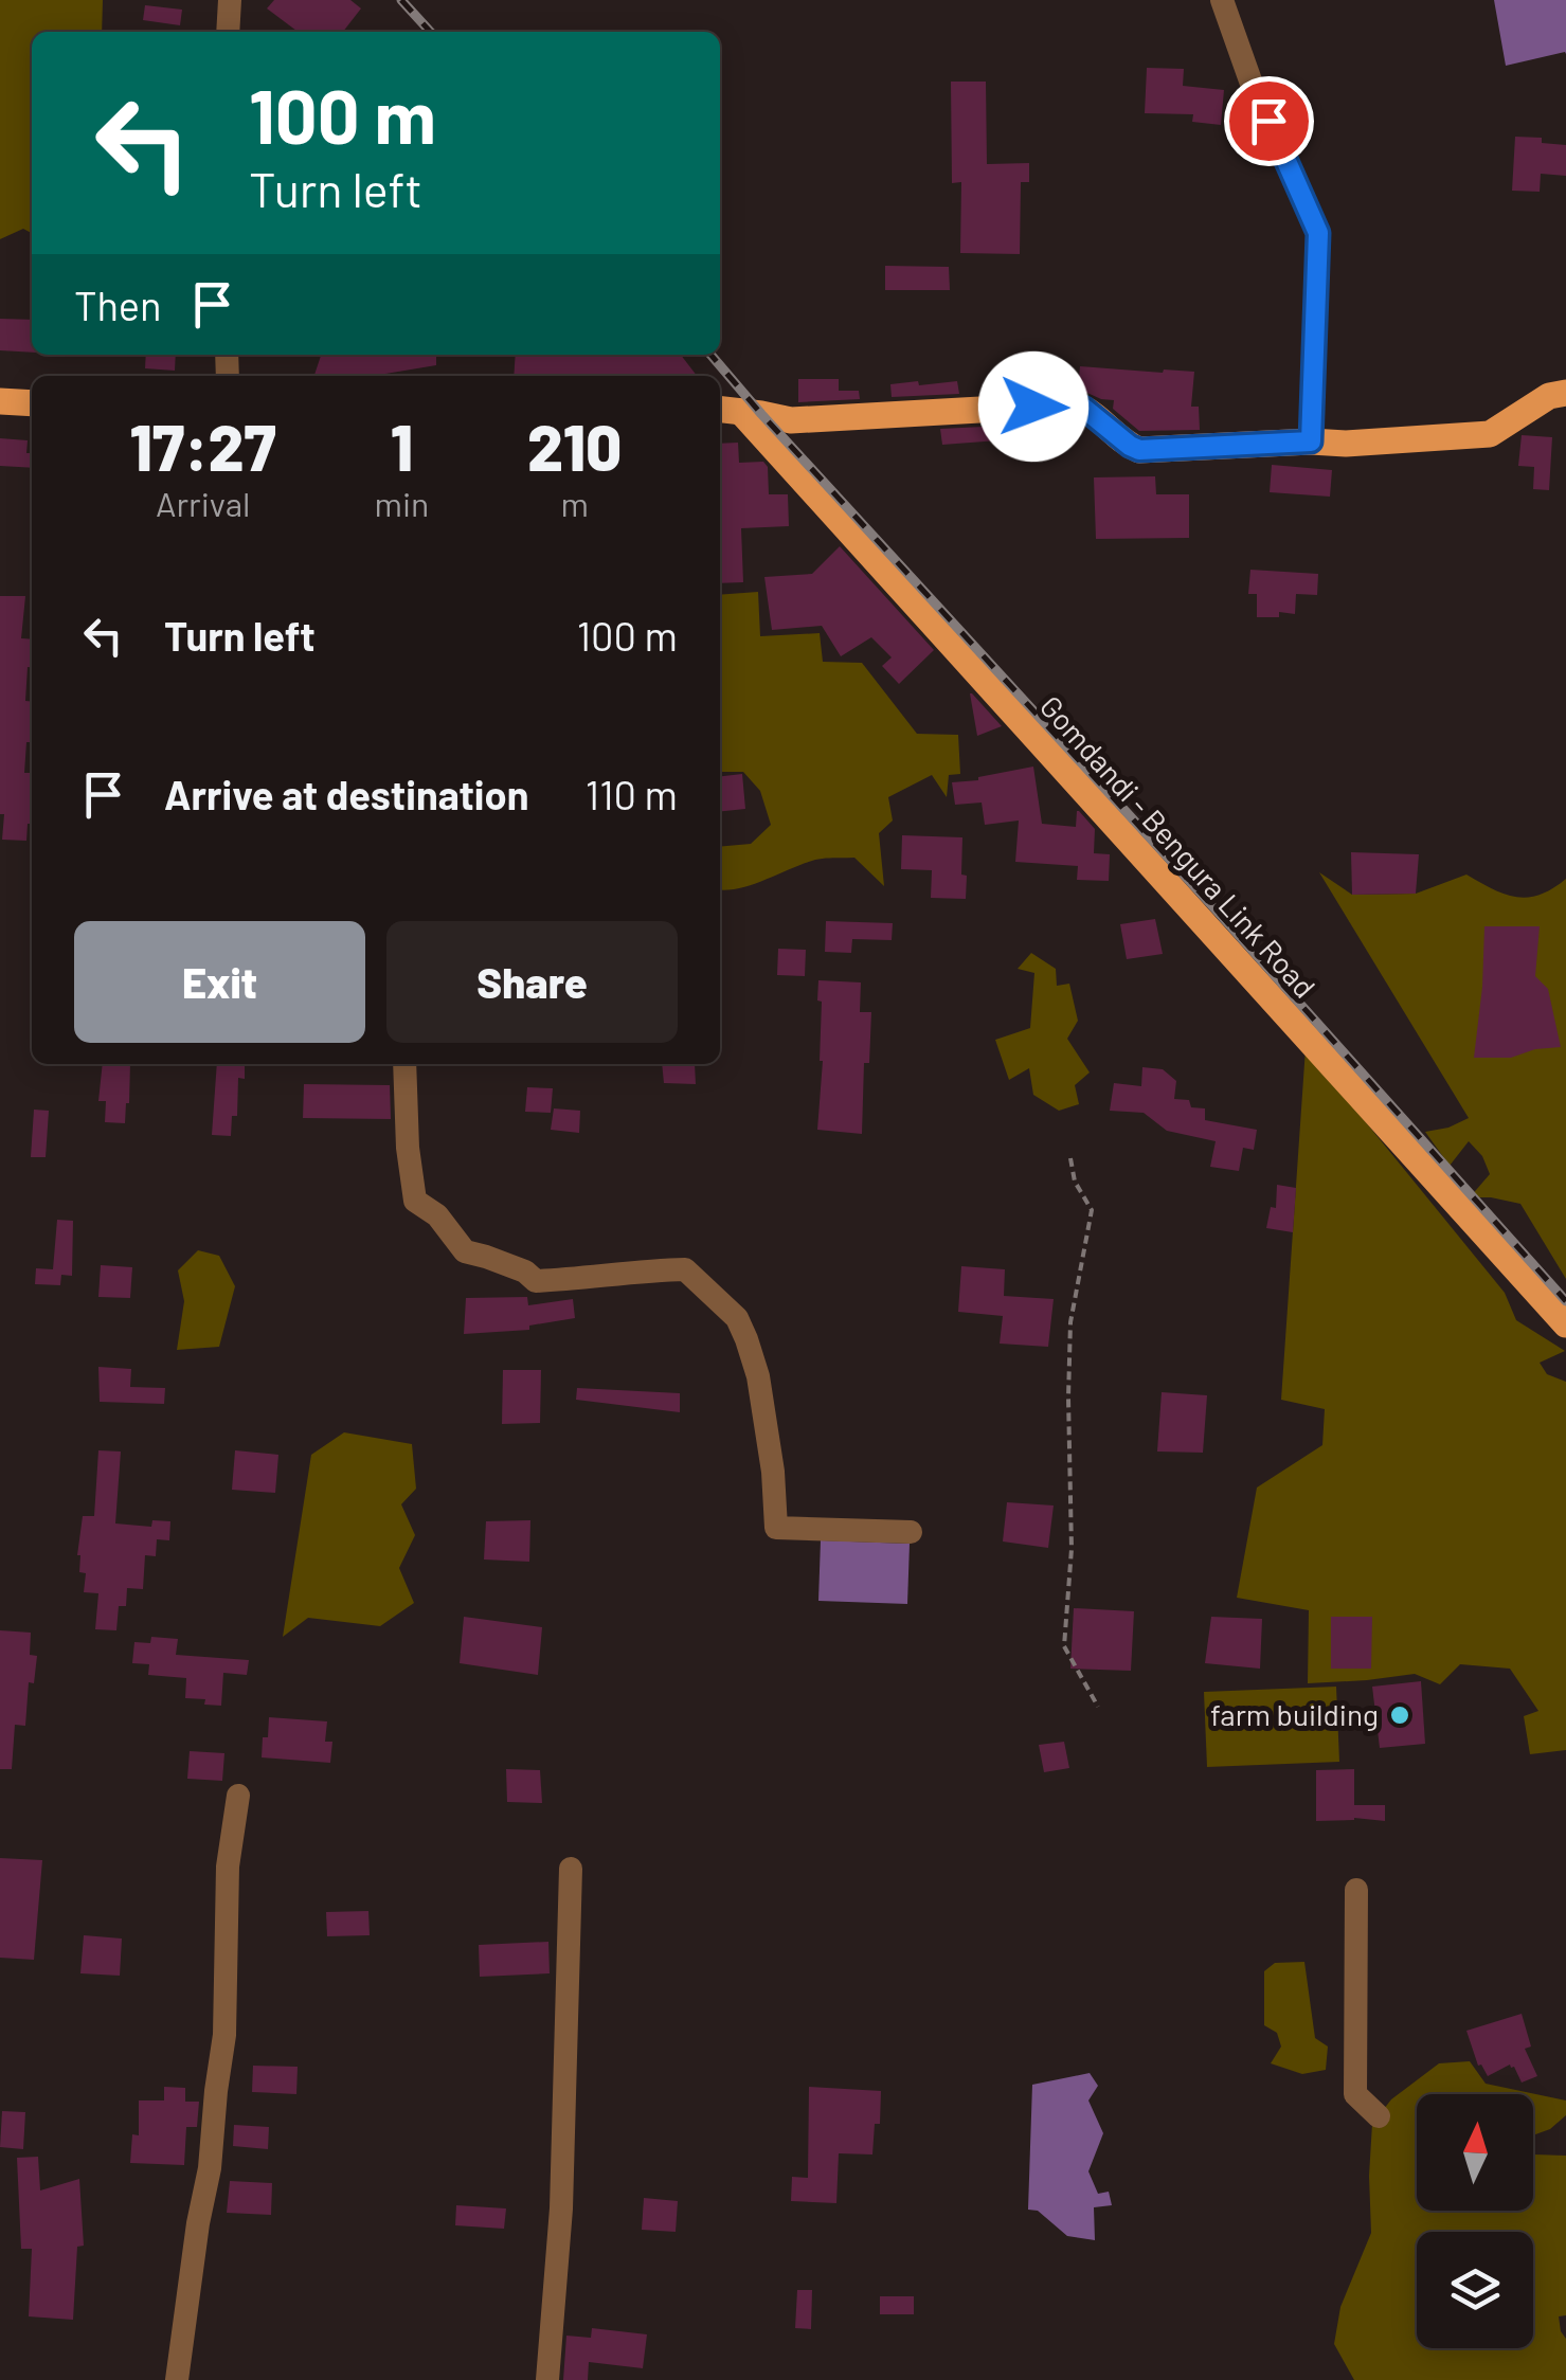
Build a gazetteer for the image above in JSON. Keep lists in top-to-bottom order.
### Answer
{
  "streets": {
    "main road": ["Gomdandi - Bengura Link Road"]
  },
  "places": ["farm building"],
  "north": "top",
  "page": {
    "turn": ["100 m", "Turn left"],
    "then": "Then",
    "eta": [
      "17:27",
      "Arrival",
      "1",
      "min",
      "210",
      "m"
    ],
    "list": [
      {
        "name": "Turn left",
        "value": "100 m"
      },
      {
        "name": "Arrive at destination",
        "value": "110 m"
      }
    ],
    "buttons": ["Exit", "Share"]
  }
}
